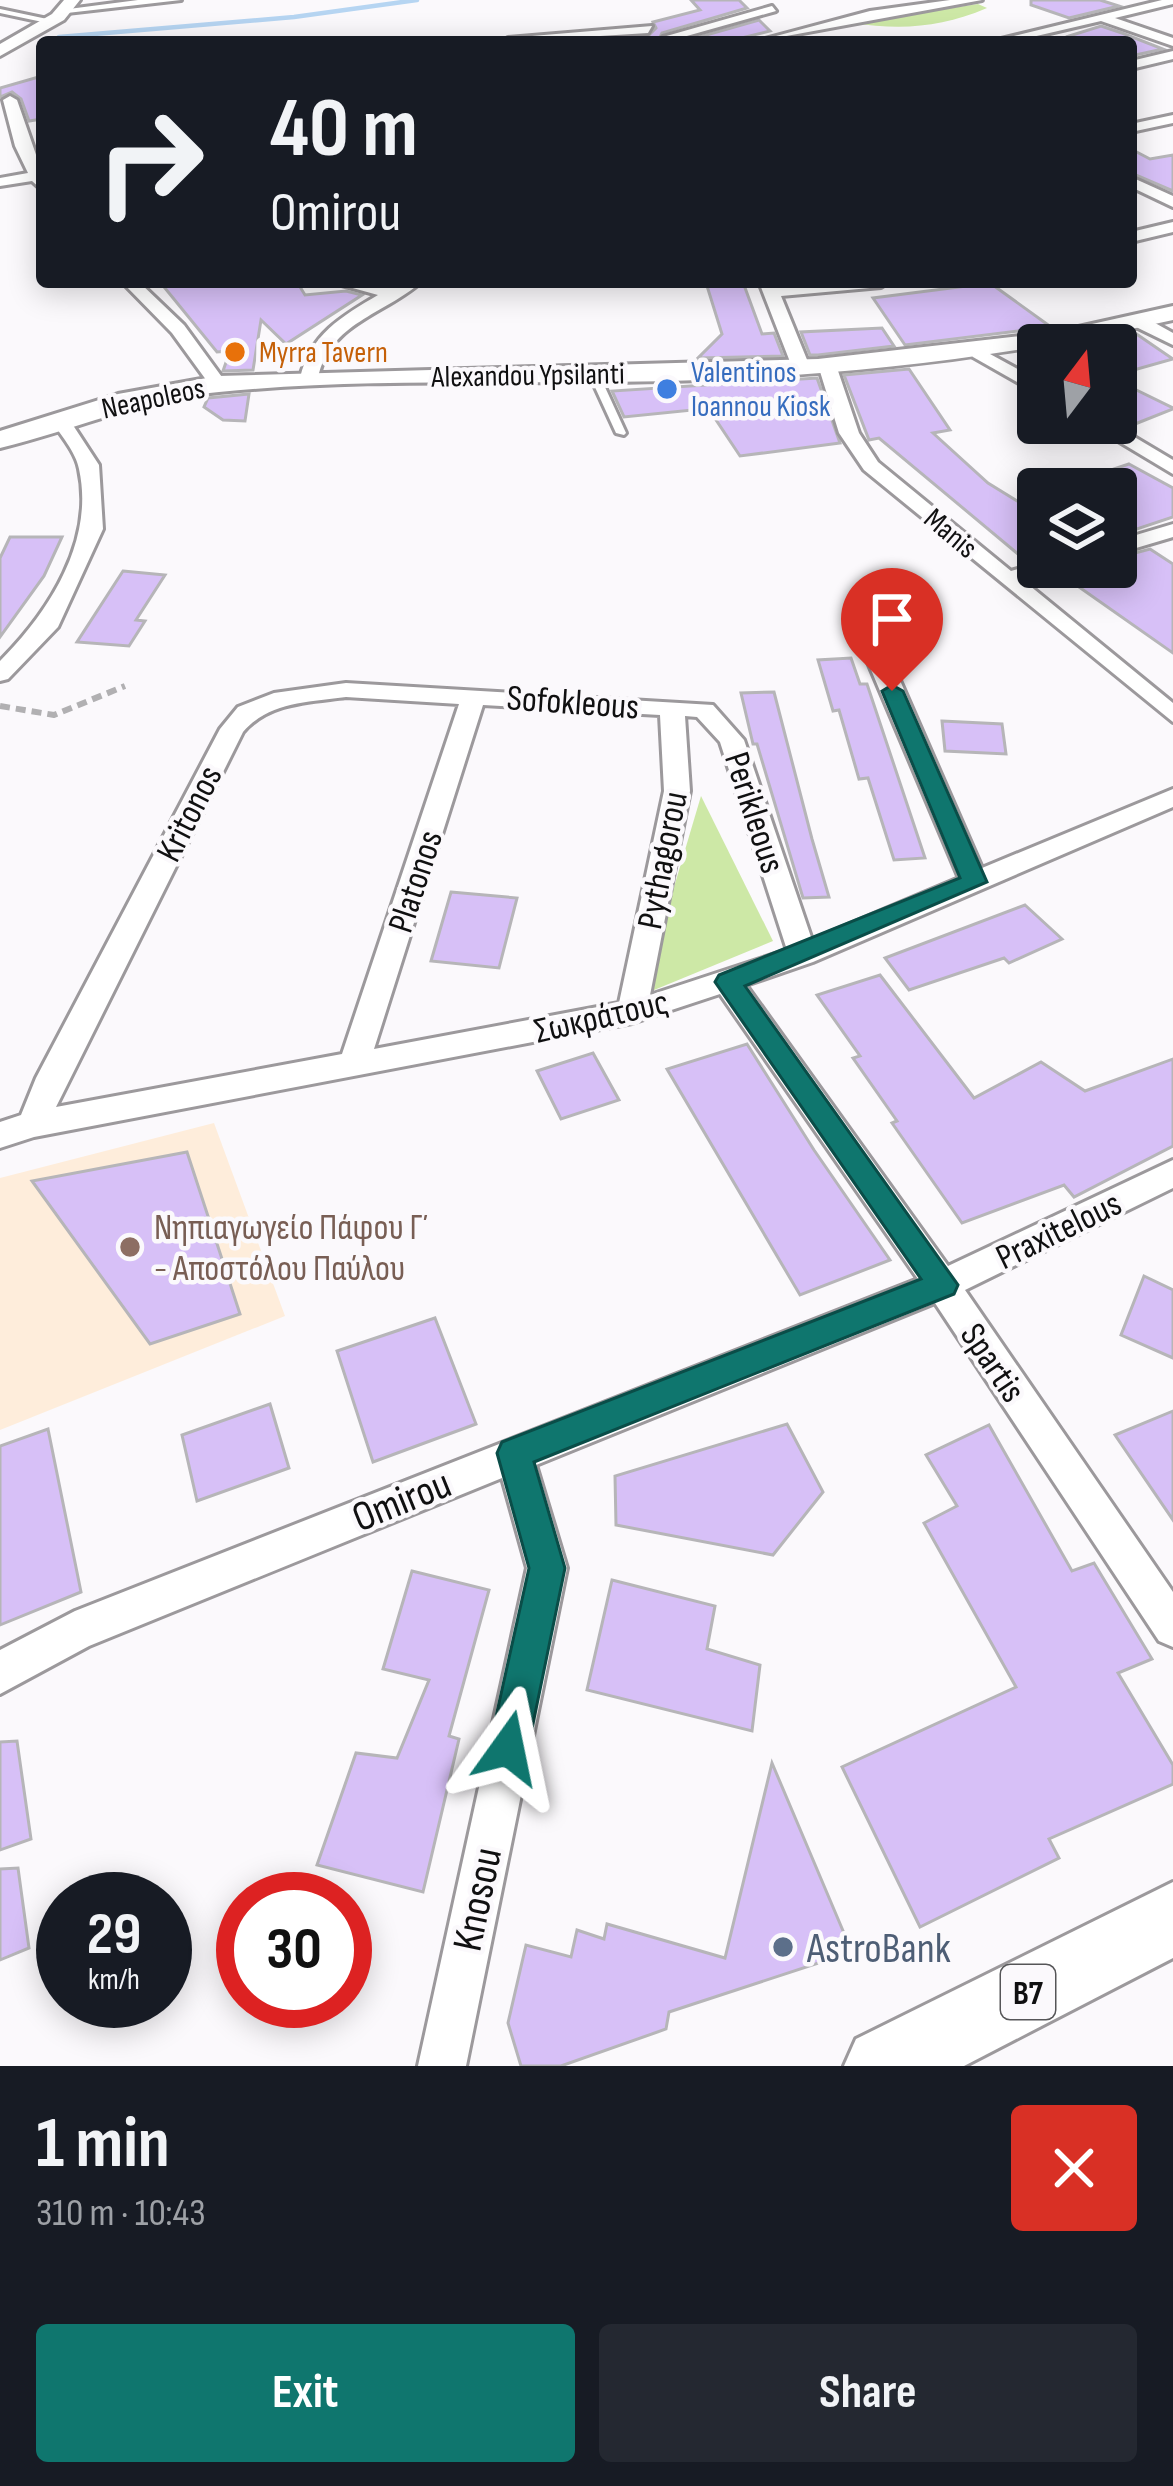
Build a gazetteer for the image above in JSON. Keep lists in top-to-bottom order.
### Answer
{
  "streets": {
    "main road": ["Alexandou Ypsilanti", "Neapoleos", "B7"],
    "street": [
      "Manis",
      "Sofokleous",
      "Perikleous",
      "Kritonos",
      "Pythagorou",
      "Platonos",
      "Σωκράτους",
      "Praxitelous",
      "Spartis",
      "Omirou",
      "Knosou"
    ]
  },
  "crossings": [
    ["Alexandou Ypsilanti", "Neapoleos"],
    ["Alexandou Ypsilanti", "Manis"],
    ["Sofokleous", "Perikleous"],
    ["Sofokleous", "Kritonos"],
    ["Sofokleous", "Pythagorou"],
    ["Sofokleous", "Platonos"],
    ["Perikleous", "Pythagorou"],
    ["Perikleous", "Σωκράτους"],
    ["Kritonos", "Platonos"],
    ["Kritonos", "Σωκράτους"],
    ["Pythagorou", "Σωκράτους"],
    ["Platonos", "Σωκράτους"],
    ["Σωκράτους", "Spartis"],
    ["Praxitelous", "Spartis"],
    ["Praxitelous", "Omirou"],
    ["Spartis", "Omirou"],
    ["Omirou", "Knosou"]
  ],
  "places": [
    "Myrra Tavern",
    "Valentinos Ioannou Kiosk",
    "Νηπιαγωγείο Πάφου Γ΄ - Αποστόλου Παύλου",
    "AstroBank"
  ],
  "north": "top",
  "page": {
    "turn": ["40 m", "Omirou"],
    "speed": "29 km/h",
    "limit": "30",
    "heading": ["1 min", "310 m · 10:43"],
    "buttons": ["Exit", "Share"]
  }
}
